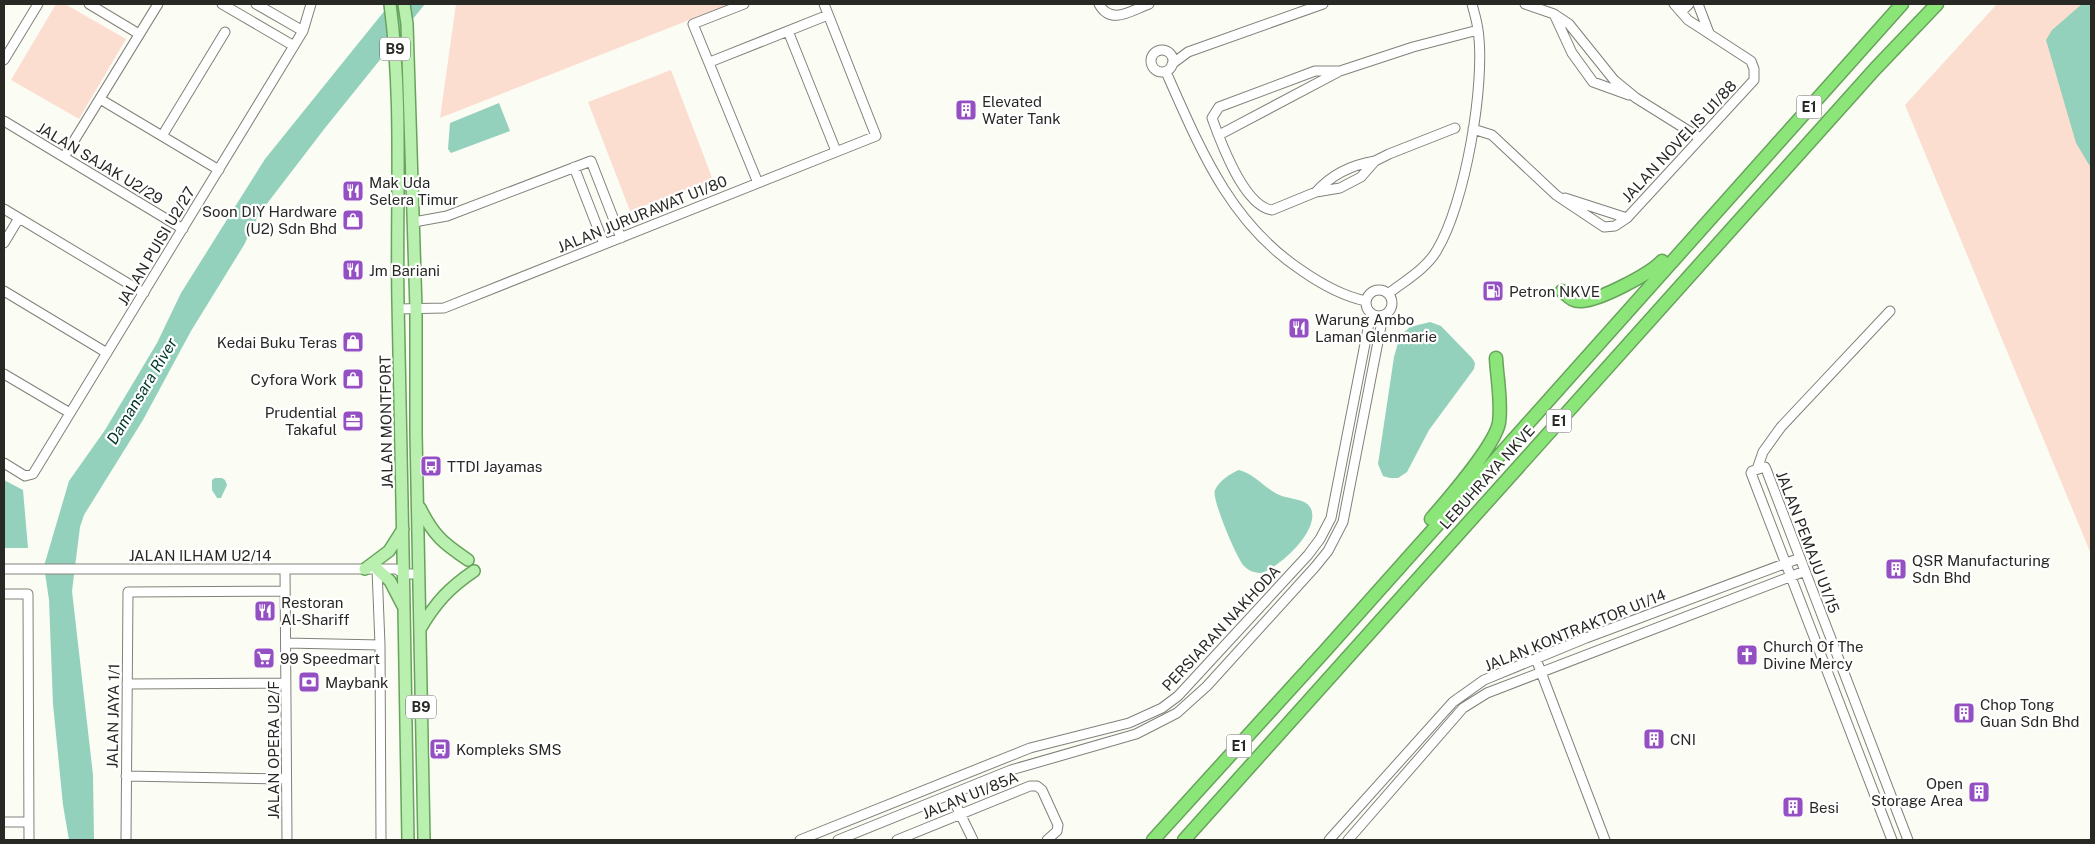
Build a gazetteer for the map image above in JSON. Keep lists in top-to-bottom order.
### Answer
{
  "streets": {
    "highway": ["E1", "LEBUHRAYA NKVE"],
    "main road": ["B9", "JALAN MONTFORT"],
    "street": [
      "JALAN NOVELIS U1/88",
      "JALAN SAJAK U2/29",
      "JALAN JURURAWAT U1/80",
      "JALAN PUISI U2/27",
      "JALAN PEMAJU U1/15",
      "JALAN ILHAM U2/14",
      "PERSIARAN NAKHODA",
      "JALAN KONTRAKTOR U1/14",
      "JALAN JAYA 1/1",
      "JALAN OPERA U2/F",
      "JALAN U1/85A"
    ]
  },
  "crossings": [
    ["JALAN SAJAK U2/29", "JALAN PUISI U2/27"],
    ["JALAN JURURAWAT U1/80", "JALAN MONTFORT"],
    ["JALAN MONTFORT", "JALAN ILHAM U2/14"],
    ["JALAN PEMAJU U1/15", "JALAN KONTRAKTOR U1/14"],
    ["JALAN ILHAM U2/14", "JALAN OPERA U2/F"],
    ["JALAN JAYA 1/1", "JALAN OPERA U2/F"]
  ],
  "water": ["Damansara River"],
  "places": {
    "building": [
      "Elevated Water Tank",
      "QSR Manufacturing Sdn Bhd",
      "Chop Tong Guan Sdn Bhd",
      "CNI",
      "Open Storage Area",
      "Besi"
    ],
    "restaurant": [
      "Mak Uda Selera Timur",
      "Jm Bariani",
      "Warung Ambo Laman Glenmarie",
      "Restoran Al-Shariff"
    ],
    "shop": ["Soon DIY Hardware (U2) Sdn Bhd", "Kedai Buku Teras", "Cyfora Work"],
    "fuel station": ["Petron NKVE"],
    "office": ["Prudential Takaful"],
    "bus stop": ["TTDI Jayamas", "Kompleks SMS"],
    "church": ["Church Of The Divine Mercy"],
    "supermarket": ["99 Speedmart"],
    "bank": ["Maybank"]
  }
}
